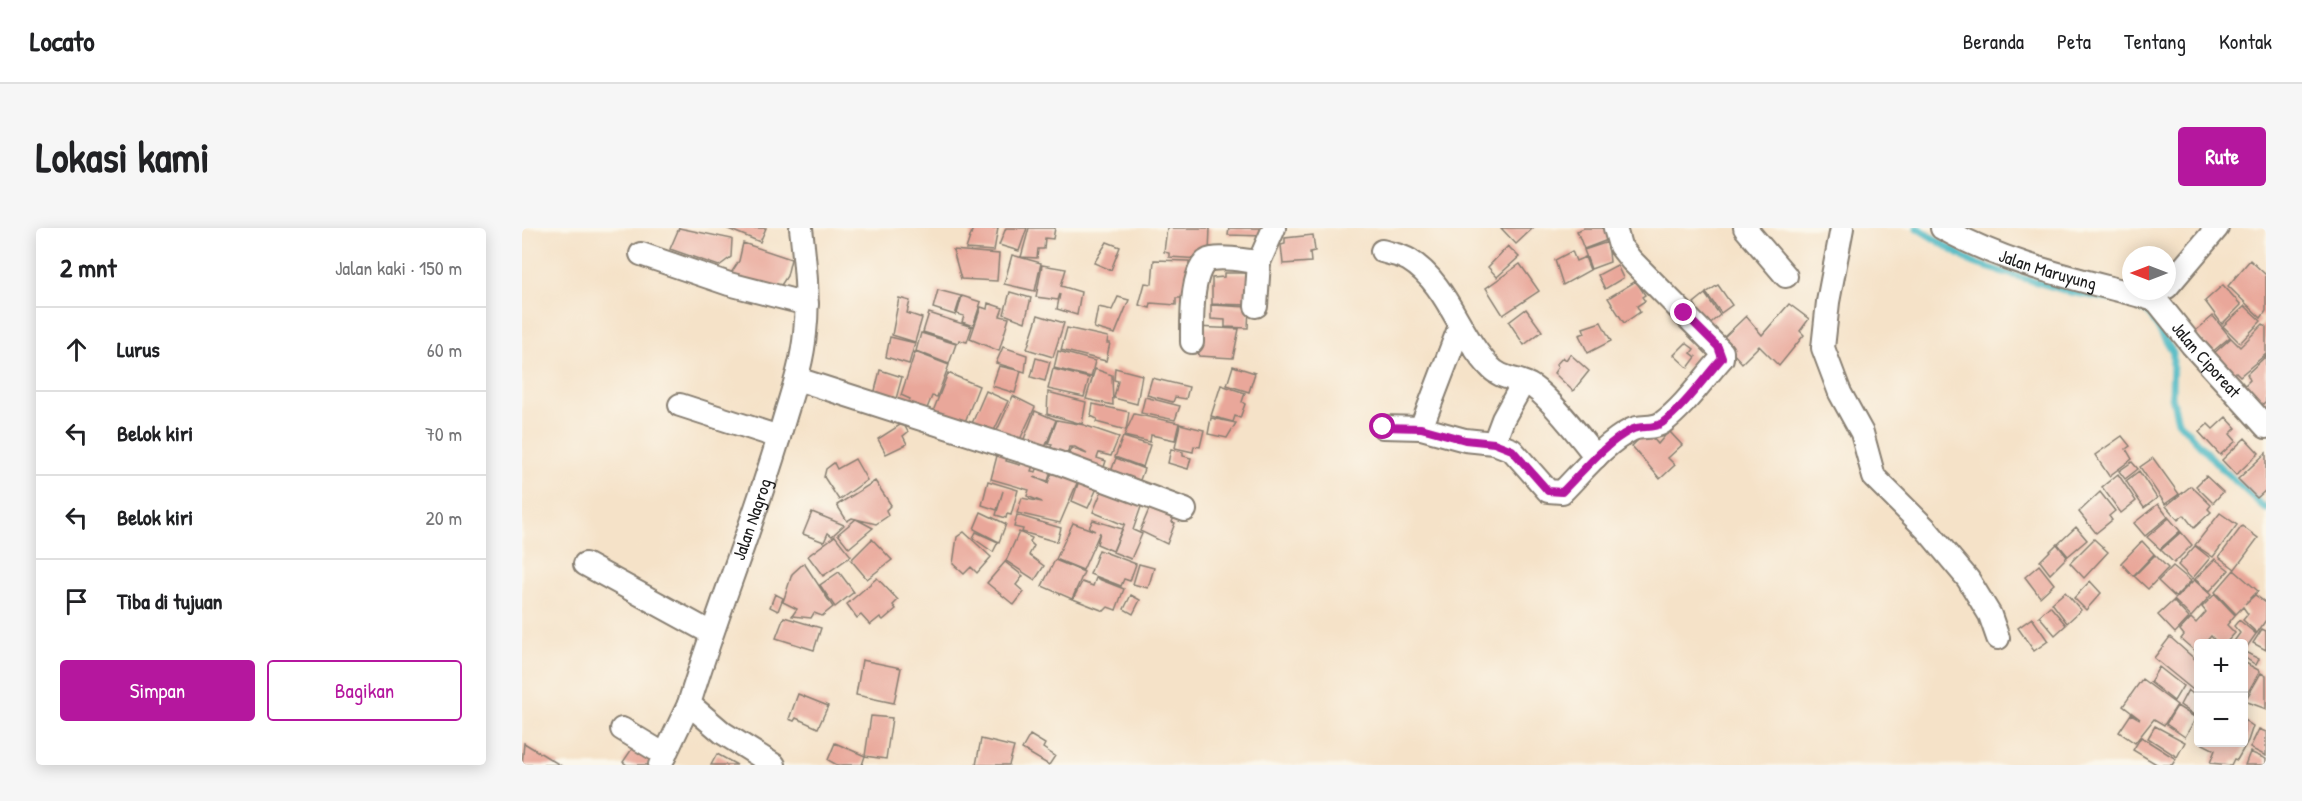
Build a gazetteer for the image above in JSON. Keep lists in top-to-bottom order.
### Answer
{
  "streets": {
    "street": ["Jalan Maruyung", "Jalan Ciporeat", "Jalan Nagrog"]
  },
  "north": "left",
  "page": {
    "header": "Locato",
    "nav": [
      "Beranda",
      "Peta",
      "Tentang",
      "Kontak"
    ],
    "buttons": [
      "Rute",
      ["Simpan", "Bagikan"]
    ],
    "title": "Lokasi kami",
    "heading": ["2 mnt", "Jalan kaki · 150 m"],
    "list": [
      ["Lurus", "60 m"],
      ["Belok kiri", "70 m"],
      ["Belok kiri", "20 m"],
      "Tiba di tujuan"
    ],
    "map_buttons": ["+", "−"]
  }
}
